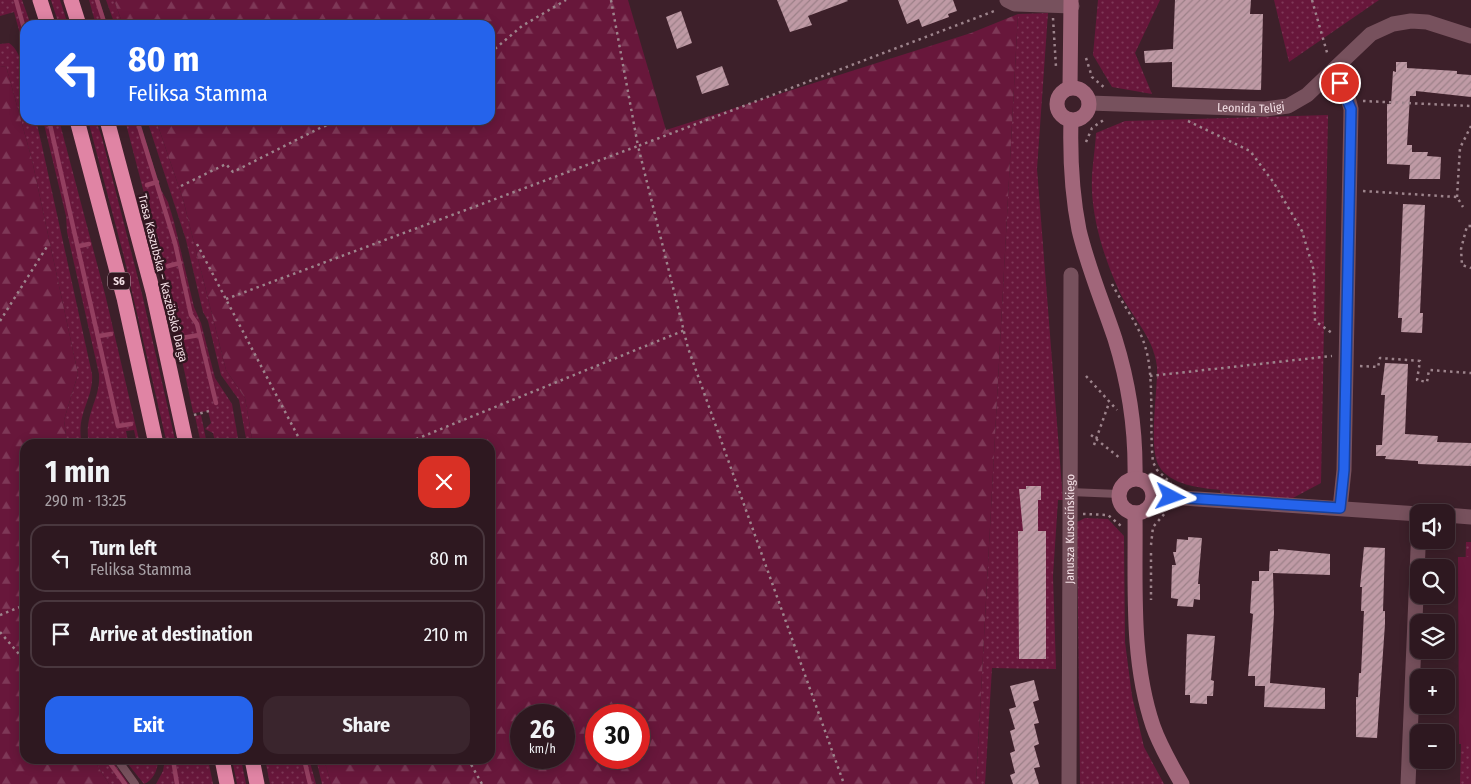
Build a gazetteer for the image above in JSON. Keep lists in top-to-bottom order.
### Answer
{
  "streets": {
    "highway": ["Trasa Kaszubska – Kaszëbskô Darga", "S6"],
    "street": ["Leonida Teligi", "Janusza Kusocińskiego"]
  },
  "page": {
    "turn": ["80 m", "Feliksa Stamma"],
    "heading": ["1 min", "290 m · 13:25"],
    "map_buttons": ["+", "−"],
    "list": [
      {
        "name": "Turn left",
        "note": "Feliksa Stamma",
        "value": "80 m"
      },
      {
        "name": "Arrive at destination",
        "value": "210 m"
      }
    ],
    "buttons": ["Exit", "Share"],
    "speed": "26 km/h",
    "limit": "30"
  }
}
